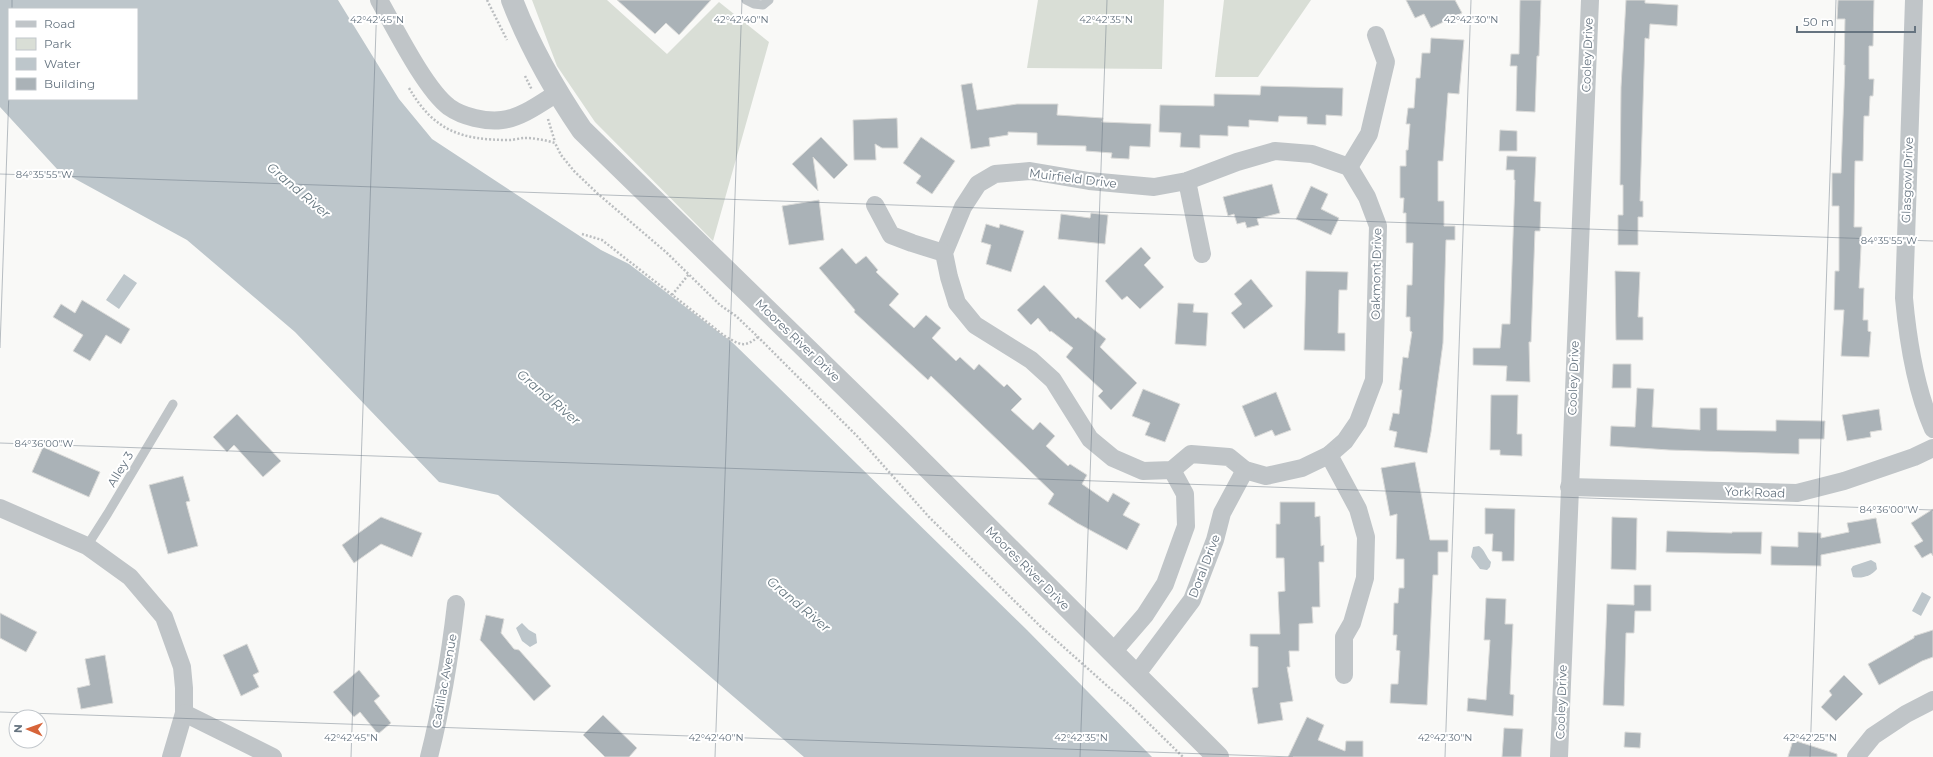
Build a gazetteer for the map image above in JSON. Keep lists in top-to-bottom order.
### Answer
{
  "streets": {
    "street": [
      "Cooley Drive",
      "Muirfield Drive",
      "Glasgow Drive",
      "Oakmont Drive",
      "Moores River Drive",
      "York Road",
      "Doral Drive",
      "Cadillac Avenue"
    ],
    "lane": ["Alley 3"]
  },
  "crossings": [
    ["Cooley Drive", "York Road"],
    ["Oakmont Drive", "Doral Drive"],
    ["Moores River Drive", "Doral Drive"]
  ],
  "water": ["Grand River"],
  "legend": [
    "Road",
    "Park",
    "Water",
    "Building"
  ],
  "scale_bar": "50 m",
  "north": "left",
  "coordinates": [
    "42°42'45\"N",
    "42°42'40\"N",
    "42°42'35\"N",
    "42°42'30\"N",
    "84°35'55\"W",
    "84°36'00\"W",
    "42°42'25\"N"
  ]
}
